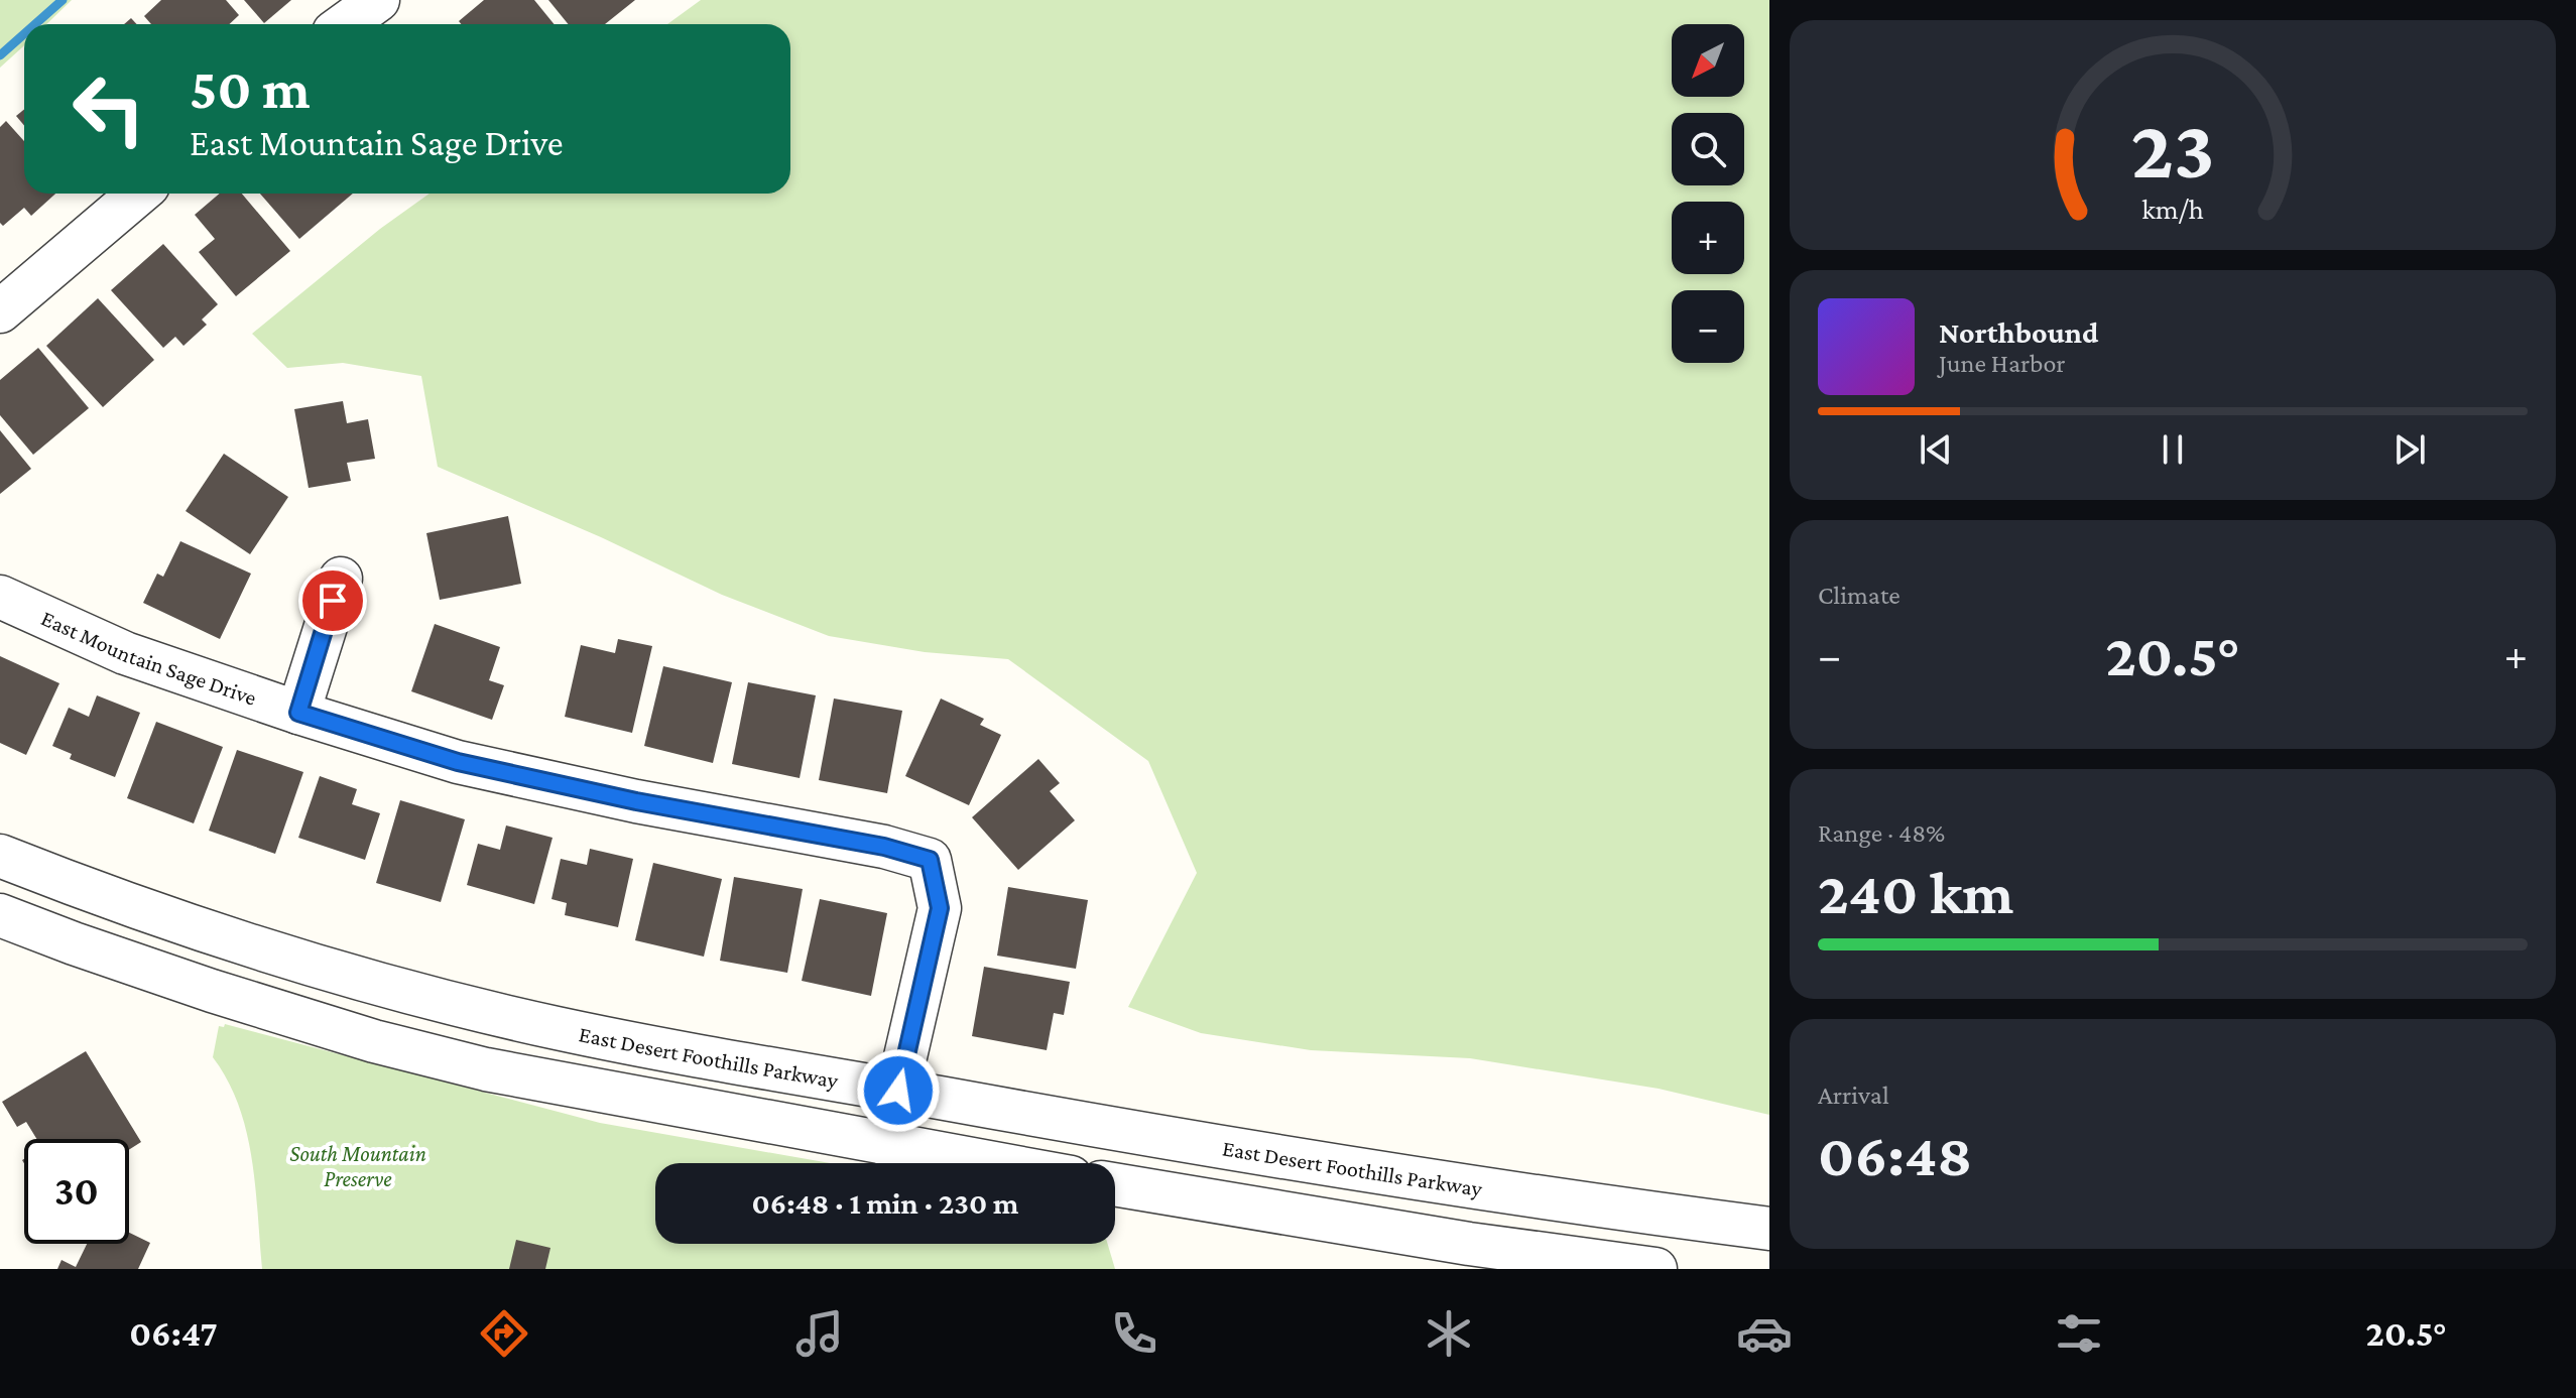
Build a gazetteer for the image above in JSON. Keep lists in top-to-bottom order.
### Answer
{
  "streets": {
    "street": ["East Mountain Sage Drive", "East Desert Foothills Parkway"]
  },
  "crossings": [
    ["East Mountain Sage Drive", "East Desert Foothills Parkway"]
  ],
  "parks": ["South Mountain Preserve"],
  "north": "bottom left",
  "page": {
    "map_buttons": ["+", "−"],
    "turn": ["50 m", "East Mountain Sage Drive"],
    "song": ["Northbound", "June Harbor"],
    "tile": [
      "Climate",
      ["Range · 48%", "240 km"],
      ["Arrival", "06:48"]
    ],
    "heat": ["−", "20.5°", "+"],
    "limit": "30",
    "trip": "06:48 · 1 min · 230 m",
    "tabs": ["06:47", "20.5°"],
    "gauge": ["23", "km/h"]
  }
}
